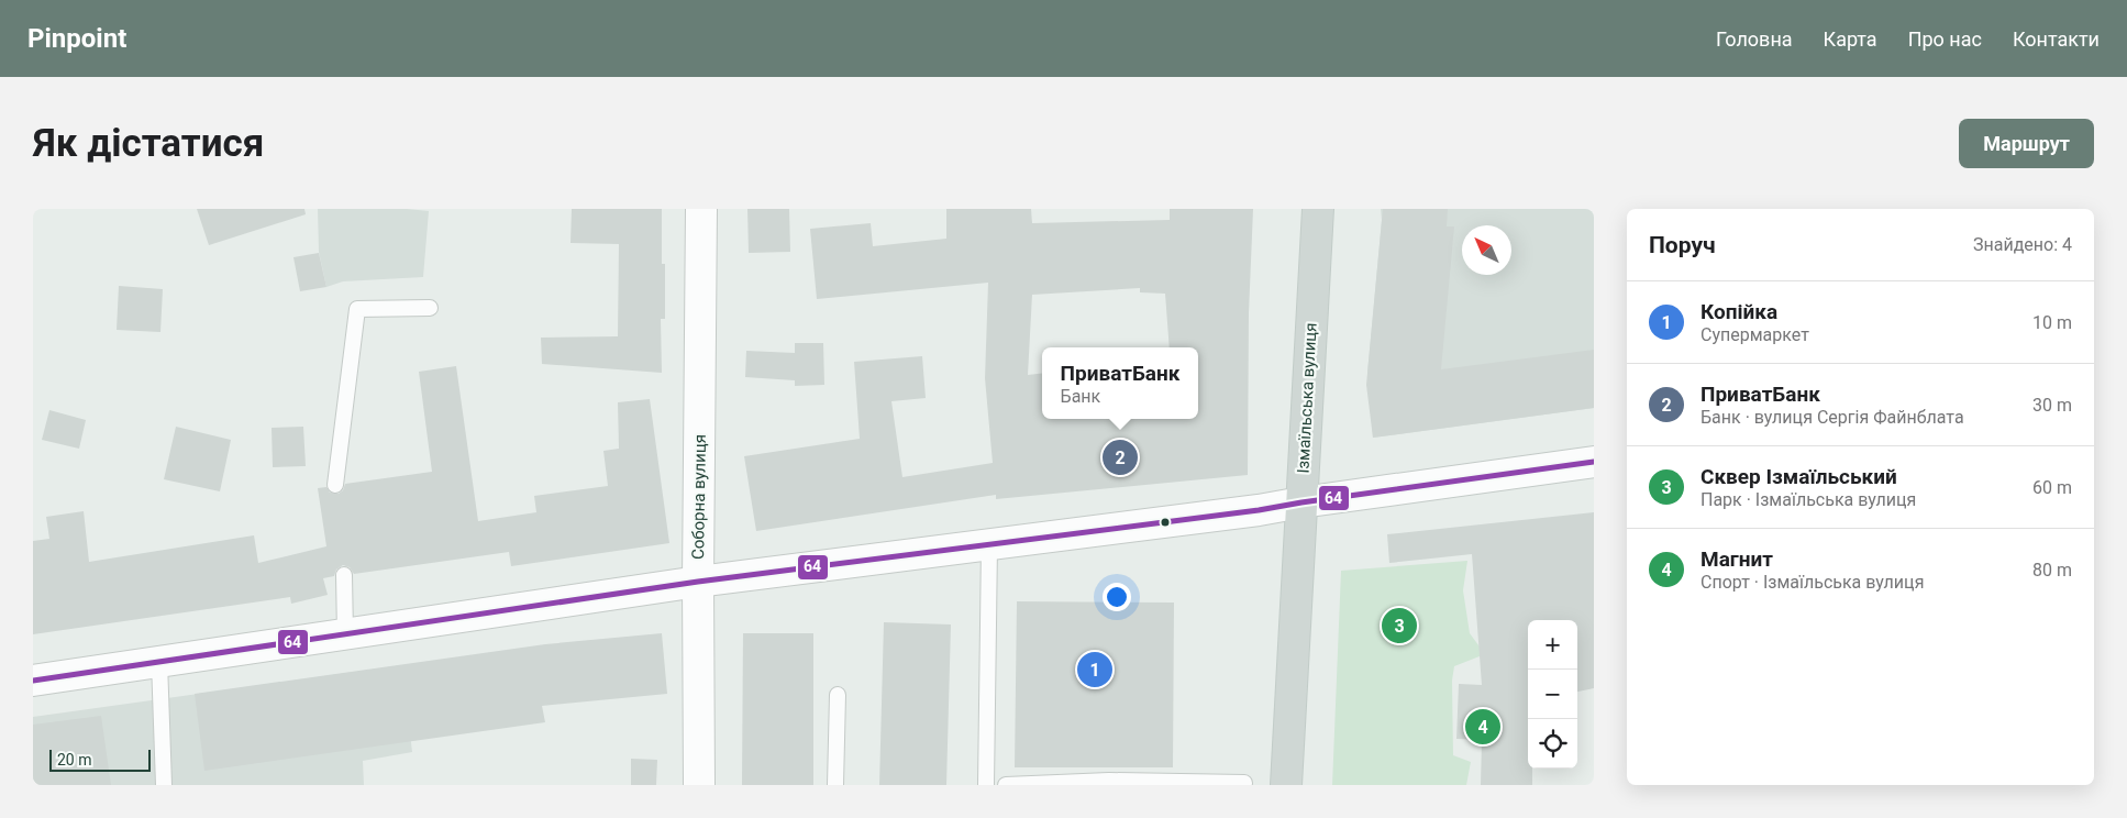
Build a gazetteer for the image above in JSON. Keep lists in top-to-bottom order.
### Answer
{
  "streets": {
    "main road": ["Ізмаїльська вулиця"],
    "street": ["Соборна вулиця"]
  },
  "lines": ["transit line 64"],
  "scale_bar": "20 m",
  "north": "top left",
  "page": {
    "header": "Pinpoint",
    "nav": [
      "Головна",
      "Карта",
      "Про нас",
      "Контакти"
    ],
    "buttons": "Маршрут",
    "title": "Як дістатися",
    "heading": ["Поруч", "Знайдено: 4"],
    "list": [
      {
        "mark": "1",
        "name": "Копійка",
        "note": "Супермаркет",
        "value": "10 m"
      },
      {
        "mark": "2",
        "name": "ПриватБанк",
        "note": "Банк · вулиця Сергія Файнблата",
        "value": "30 m"
      },
      {
        "mark": "3",
        "name": "Сквер Ізмаїльський",
        "note": "Парк · Ізмаїльська вулиця",
        "value": "60 m"
      },
      {
        "mark": "4",
        "name": "Магнит",
        "note": "Спорт · Ізмаїльська вулиця",
        "value": "80 m"
      }
    ],
    "popup": ["ПриватБанк", "Банк"],
    "pins": [
      "2",
      "3",
      "1",
      "4"
    ],
    "map_buttons": ["+", "−"],
    "scale": "20 m"
  }
}
